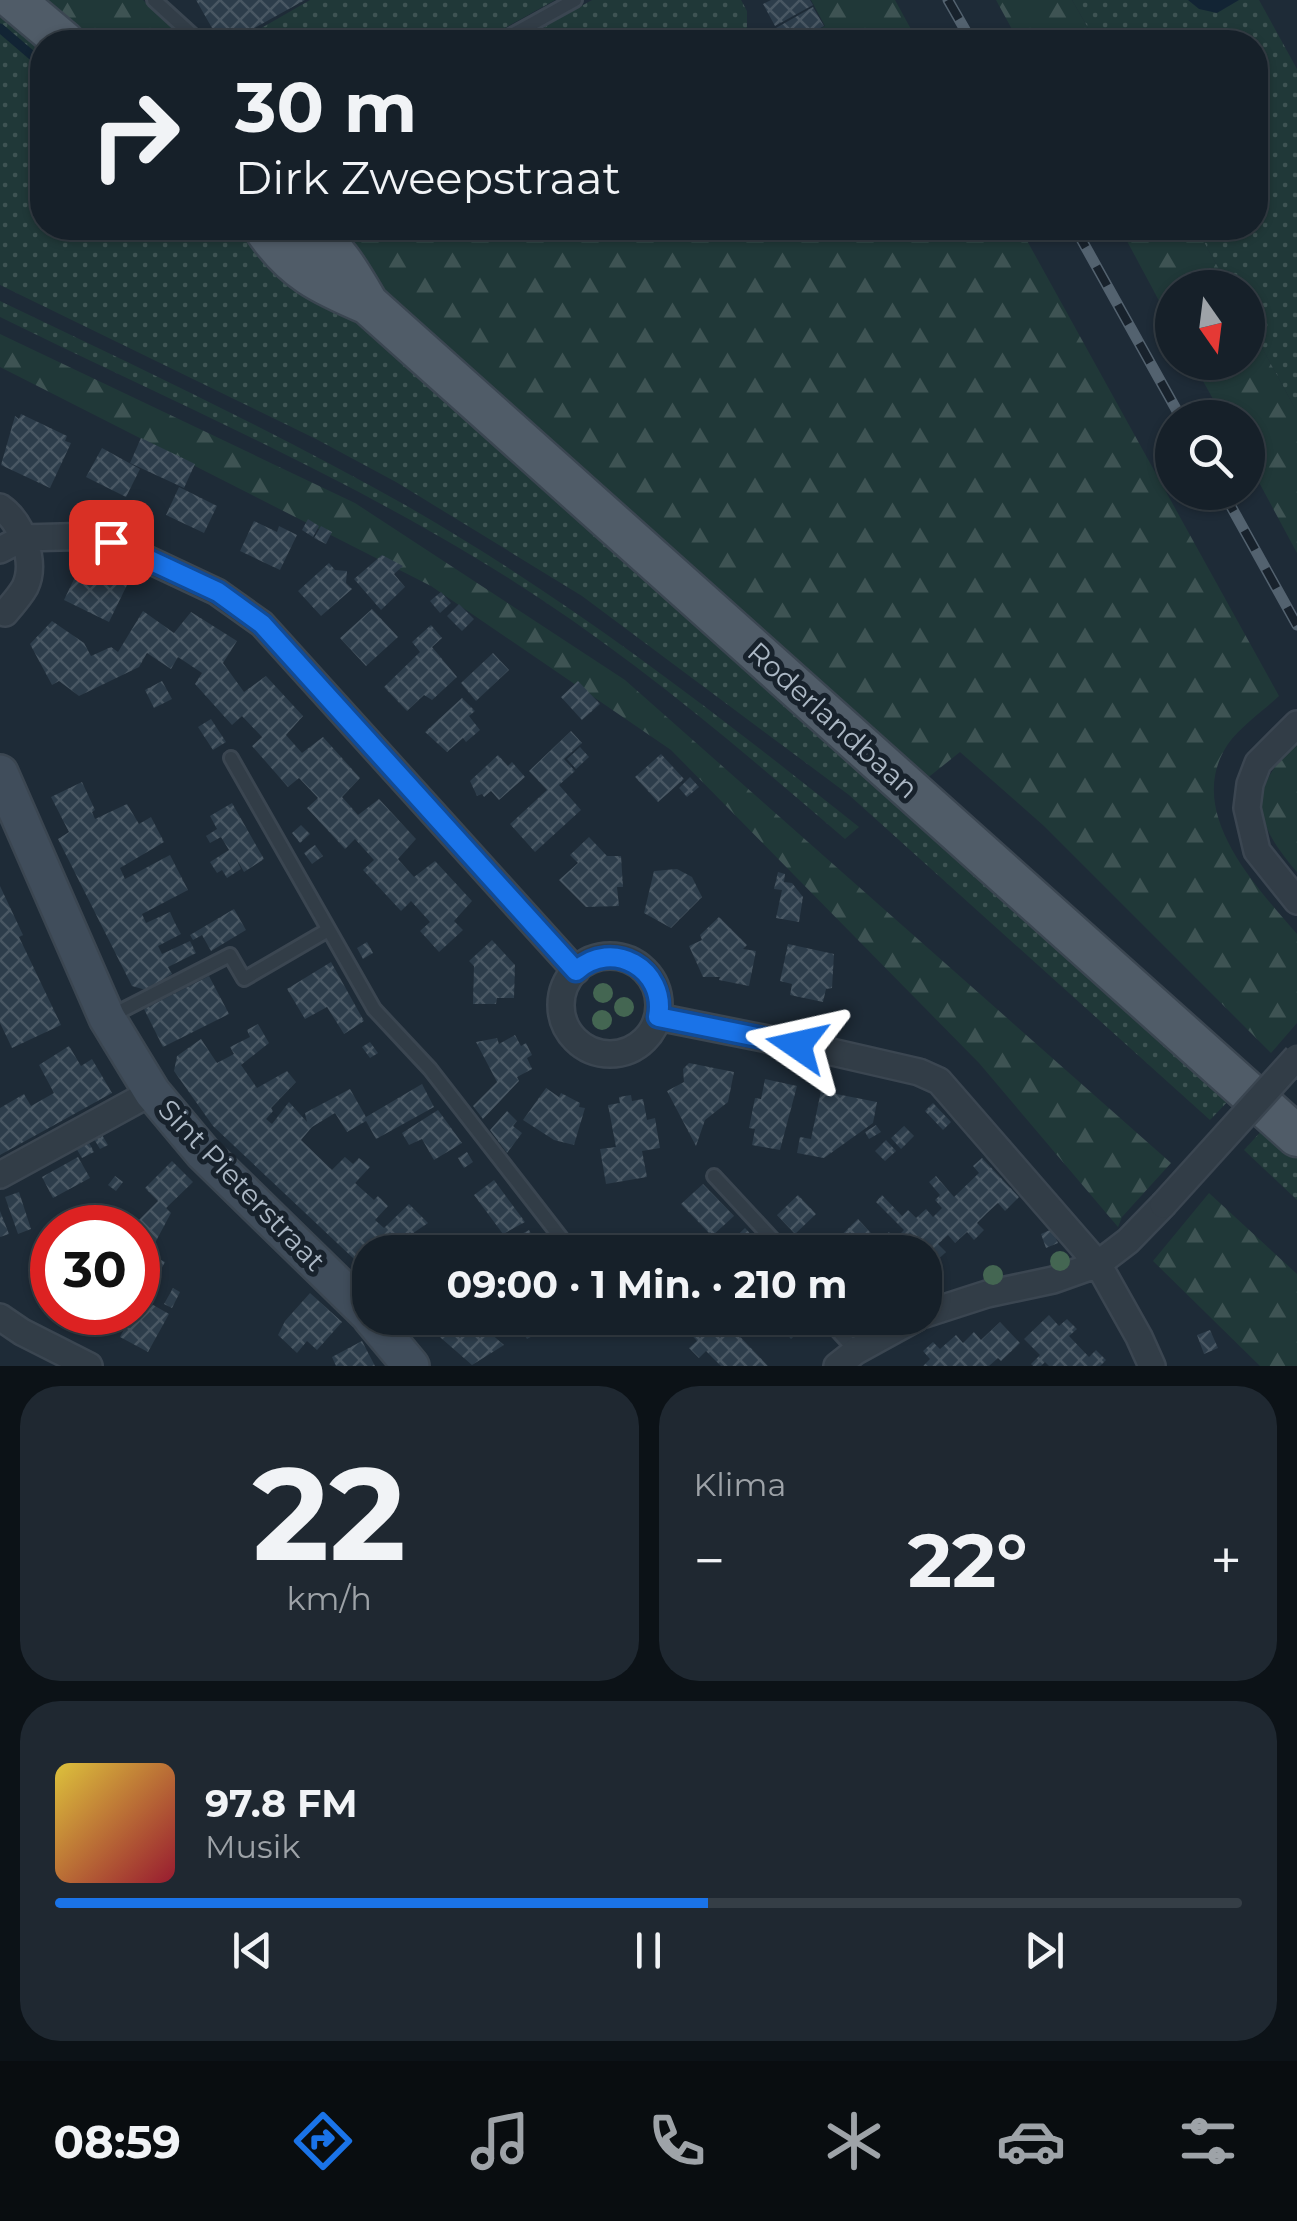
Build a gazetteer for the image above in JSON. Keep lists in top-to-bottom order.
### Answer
{
  "streets": {
    "main road": ["Roderlandbaan"],
    "street": ["Sint Pieterstraat"]
  },
  "north": "bottom",
  "page": {
    "turn": ["30 m", "Dirk Zweepstraat"],
    "limit": "30",
    "trip": "09:00 · 1 Min. · 210 m",
    "tile": [
      ["22", "km/h"],
      "Klima"
    ],
    "heat": ["−", "22°", "+"],
    "song": ["97.8 FM", "Musik"],
    "tabs": "08:59"
  }
}
